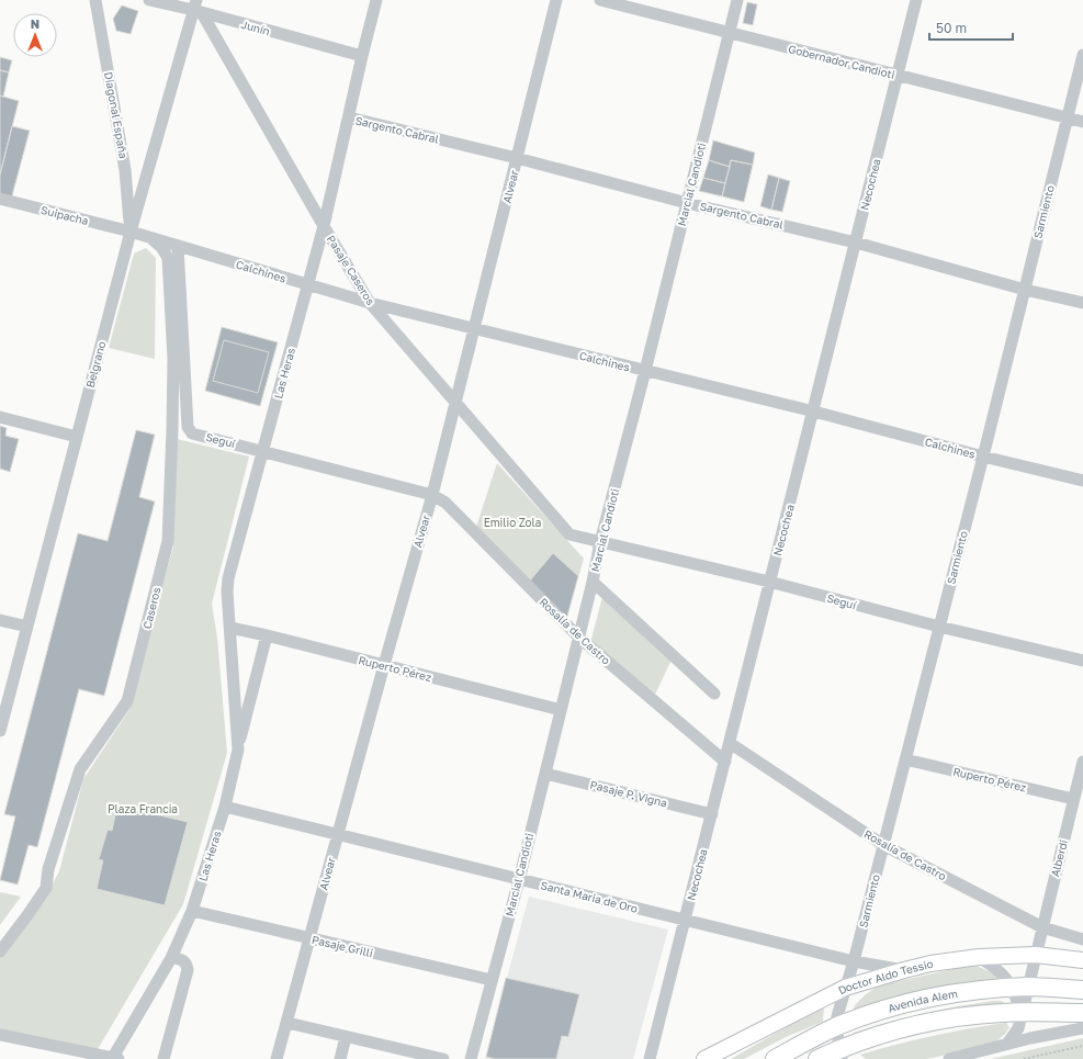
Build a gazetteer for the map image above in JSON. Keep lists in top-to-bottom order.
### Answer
{
  "streets": {
    "highway": ["Avenida Alem"],
    "main road": ["Doctor Aldo Tessio"],
    "street": [
      "Junín",
      "Gobernador Candioti",
      "Diagonal España",
      "Sargento Cabral",
      "Marcial Candioti",
      "Necochea",
      "Alvear",
      "Sarmiento",
      "Suipacha",
      "Pasaje Caseros",
      "Calchines",
      "Belgrano",
      "Las Heras",
      "Seguí",
      "Caseros",
      "Rosalía de Castro",
      "Ruperto Pérez",
      "Pasaje P. Vigna",
      "Alberdi",
      "Santa Maria de Oro",
      "Pasaje Grilli"
    ]
  },
  "crossings": [
    ["Junín", "Pasaje Caseros"],
    ["Junín", "Belgrano"],
    ["Junín", "Las Heras"],
    ["Gobernador Candioti", "Marcial Candioti"],
    ["Gobernador Candioti", "Necochea"],
    ["Gobernador Candioti", "Sarmiento"],
    ["Diagonal España", "Suipacha"],
    ["Diagonal España", "Calchines"],
    ["Diagonal España", "Belgrano"],
    ["Sargento Cabral", "Marcial Candioti"],
    ["Sargento Cabral", "Necochea"],
    ["Sargento Cabral", "Alvear"],
    ["Sargento Cabral", "Sarmiento"],
    ["Sargento Cabral", "Las Heras"],
    ["Marcial Candioti", "Pasaje Caseros"],
    ["Marcial Candioti", "Calchines"],
    ["Marcial Candioti", "Seguí"],
    ["Marcial Candioti", "Rosalía de Castro"],
    ["Marcial Candioti", "Ruperto Pérez"],
    ["Marcial Candioti", "Pasaje P. Vigna"],
    ["Marcial Candioti", "Santa Maria de Oro"],
    ["Marcial Candioti", "Pasaje Grilli"],
    ["Necochea", "Calchines"],
    ["Necochea", "Seguí"],
    ["Necochea", "Rosalía de Castro"],
    ["Necochea", "Pasaje P. Vigna"],
    ["Necochea", "Santa Maria de Oro"],
    ["Alvear", "Pasaje Caseros"],
    ["Alvear", "Calchines"],
    ["Alvear", "Seguí"],
    ["Alvear", "Rosalía de Castro"],
    ["Alvear", "Ruperto Pérez"],
    ["Alvear", "Santa Maria de Oro"],
    ["Alvear", "Pasaje Grilli"],
    ["Sarmiento", "Calchines"],
    ["Sarmiento", "Seguí"],
    ["Sarmiento", "Rosalía de Castro"],
    ["Sarmiento", "Ruperto Pérez"],
    ["Sarmiento", "Santa Maria de Oro"],
    ["Sarmiento", "Doctor Aldo Tessio"],
    ["Sarmiento", "Avenida Alem"],
    ["Suipacha", "Calchines"],
    ["Suipacha", "Belgrano"],
    ["Pasaje Caseros", "Calchines"],
    ["Pasaje Caseros", "Belgrano"],
    ["Pasaje Caseros", "Las Heras"],
    ["Pasaje Caseros", "Seguí"],
    ["Calchines", "Belgrano"],
    ["Calchines", "Las Heras"],
    ["Calchines", "Seguí"],
    ["Calchines", "Caseros"],
    ["Las Heras", "Seguí"],
    ["Las Heras", "Ruperto Pérez"],
    ["Las Heras", "Santa Maria de Oro"],
    ["Las Heras", "Pasaje Grilli"],
    ["Seguí", "Rosalía de Castro"],
    ["Rosalía de Castro", "Alberdi"],
    ["Ruperto Pérez", "Alberdi"],
    ["Alberdi", "Doctor Aldo Tessio"],
    ["Alberdi", "Avenida Alem"],
    ["Santa Maria de Oro", "Doctor Aldo Tessio"]
  ],
  "parks": ["Emilio Zola", "Plaza Francia"],
  "scale_bar": "50 m",
  "north": "top"
}
